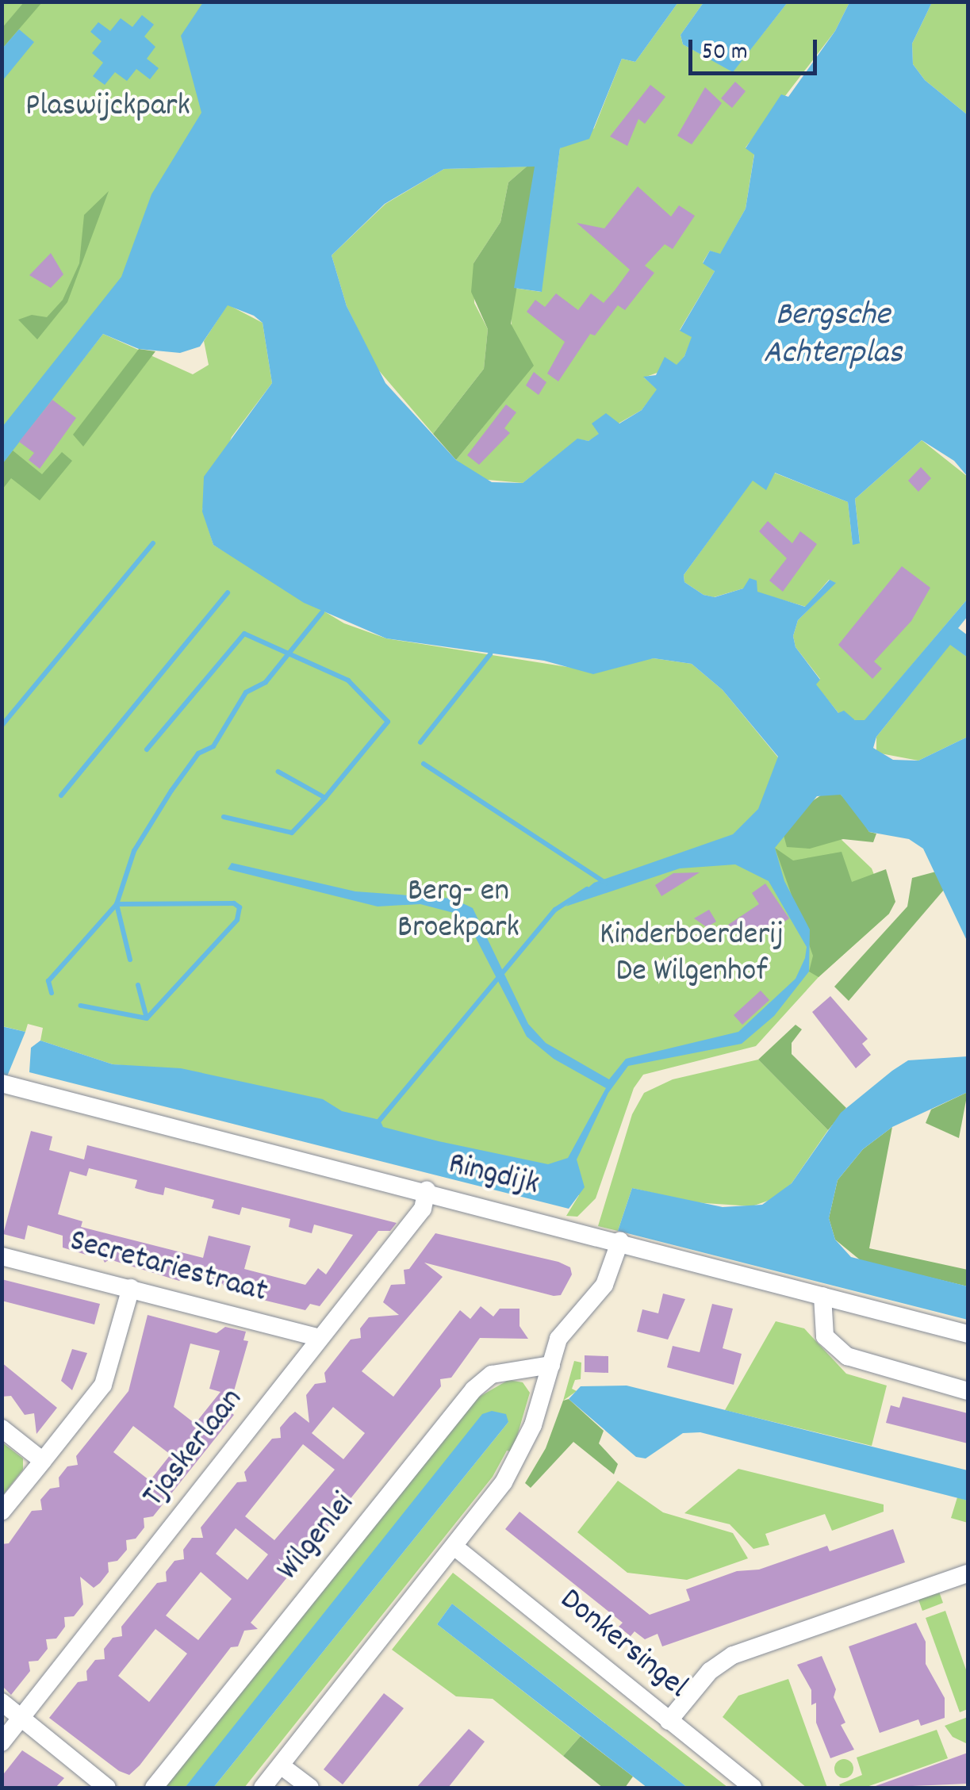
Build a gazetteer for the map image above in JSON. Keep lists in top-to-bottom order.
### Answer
{
  "streets": {
    "street": [
      "Ringdijk",
      "Secretariestraat",
      "Tjaskerlaan",
      "Wilgenlei",
      "Donkersingel"
    ]
  },
  "crossings": [
    ["Ringdijk", "Tjaskerlaan"],
    ["Secretariestraat", "Tjaskerlaan"]
  ],
  "water": ["Bergsche Achterplas"],
  "parks": ["Plaswijckpark", "Berg- en Broekpark", "Kinderboerderij De Wilgenhof"],
  "scale_bar": "50 m"
}
